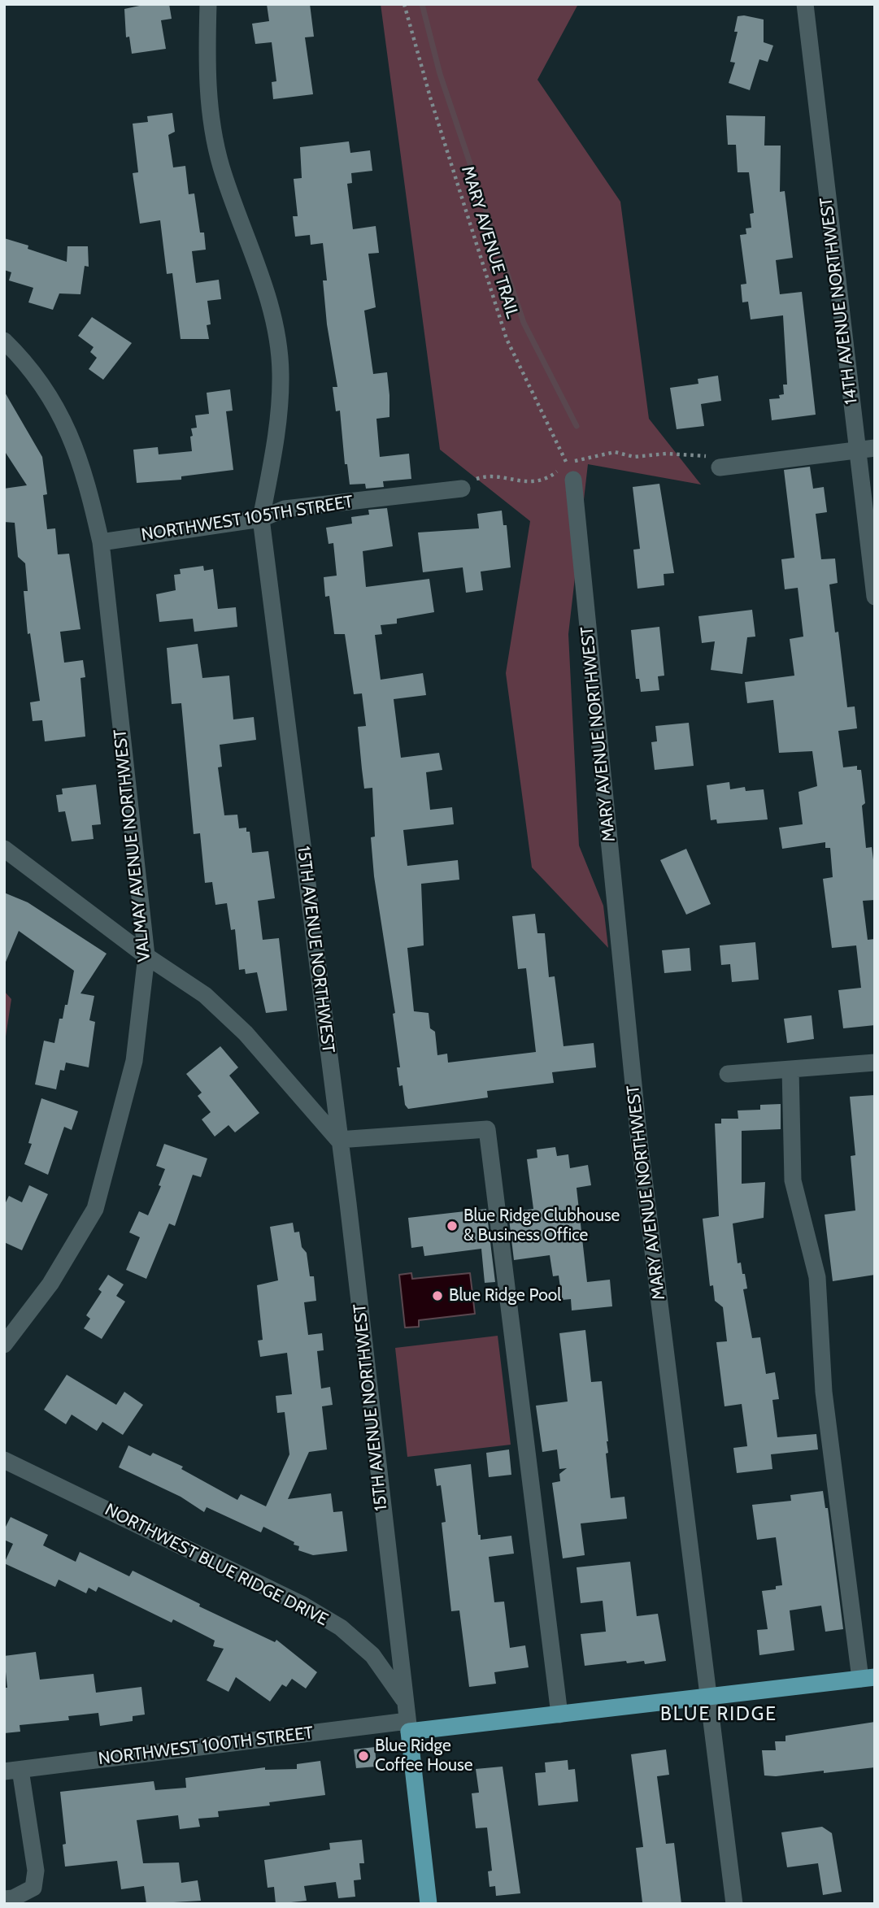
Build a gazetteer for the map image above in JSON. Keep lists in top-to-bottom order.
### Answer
{
  "streets": {
    "main road": ["15TH AVENUE NORTHWEST", "NORTHWEST 100TH STREET"],
    "street": [
      "14TH AVENUE NORTHWEST",
      "NORTHWEST 105TH STREET",
      "MARY AVENUE NORTHWEST",
      "VALMAY AVENUE NORTHWEST",
      "NORTHWEST BLUE RIDGE DRIVE"
    ],
    "path": ["MARY AVENUE TRAIL"]
  },
  "crossings": [
    ["MARY AVENUE TRAIL", "MARY AVENUE NORTHWEST"],
    ["NORTHWEST 105TH STREET", "VALMAY AVENUE NORTHWEST"],
    ["NORTHWEST 105TH STREET", "15TH AVENUE NORTHWEST"],
    ["MARY AVENUE NORTHWEST", "NORTHWEST 100TH STREET"],
    ["15TH AVENUE NORTHWEST", "NORTHWEST BLUE RIDGE DRIVE"],
    ["15TH AVENUE NORTHWEST", "NORTHWEST 100TH STREET"]
  ],
  "districts": ["BLUE RIDGE"],
  "places": ["Blue Ridge Clubhouse & Business Office", "Blue Ridge Pool", "Blue Ridge Coffee House"]
}
